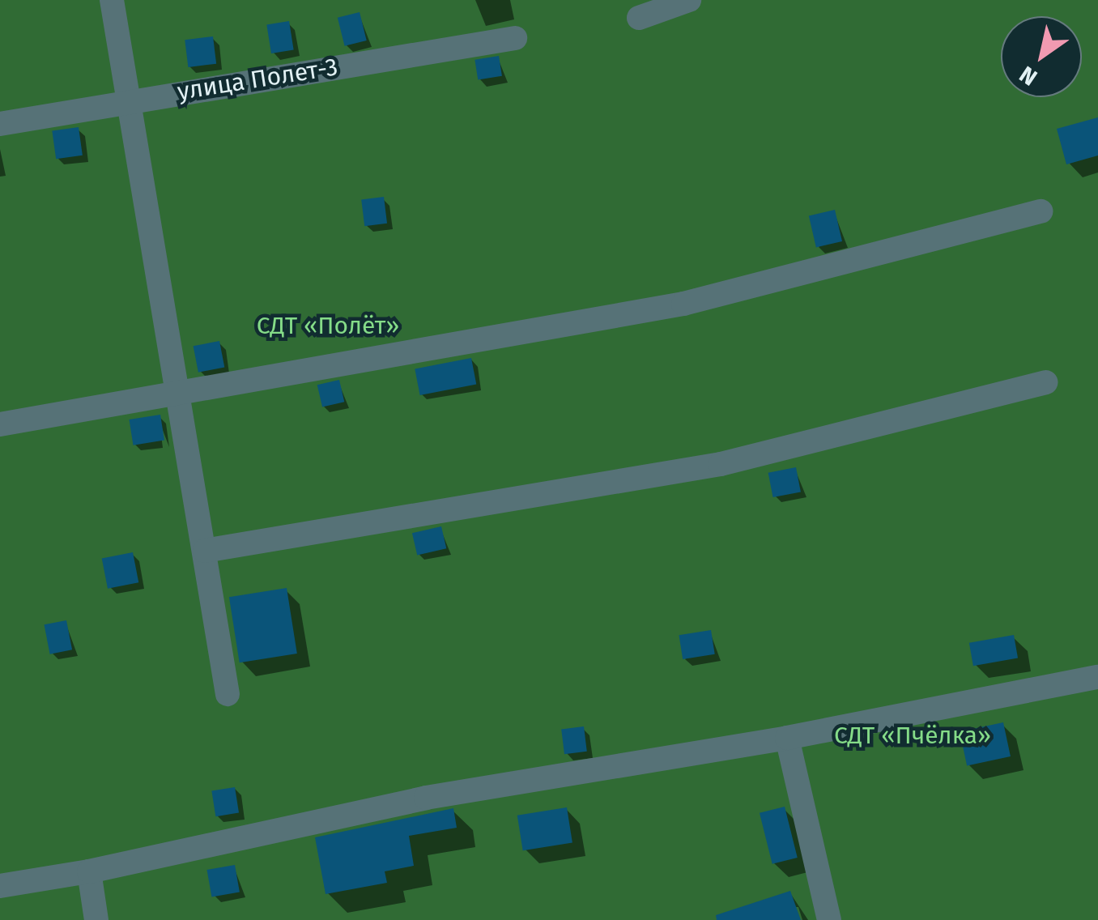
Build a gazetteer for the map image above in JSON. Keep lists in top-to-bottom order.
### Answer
{
  "streets": {
    "street": ["улица Полет-3"]
  },
  "parks": ["СДТ «Полёт»", "СДТ «Пчёлка»"],
  "north": "bottom left"
}
